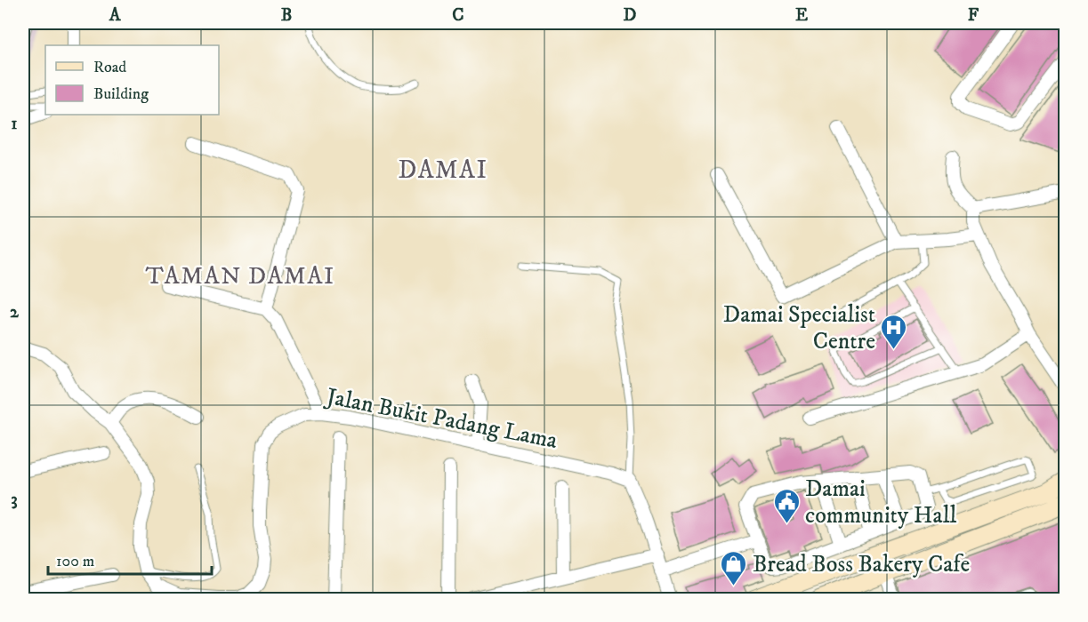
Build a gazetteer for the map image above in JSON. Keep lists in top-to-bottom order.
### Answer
{
  "streets": {
    "street": ["Jalan Bukit Padang Lama"]
  },
  "districts": ["DAMAI", "TAMAN DAMAI"],
  "places": {
    "hospital": ["Damai Specialist Centre"],
    "public building": ["Damai community Hall"],
    "shop": ["Bread Boss Bakery Cafe"]
  },
  "legend": ["Road", "Building"],
  "scale_bar": "100 m",
  "grid": {
    "columns": [
      "A",
      "B",
      "C",
      "D",
      "E",
      "F"
    ],
    "rows": ["1", "2", "3"]
  }
}
